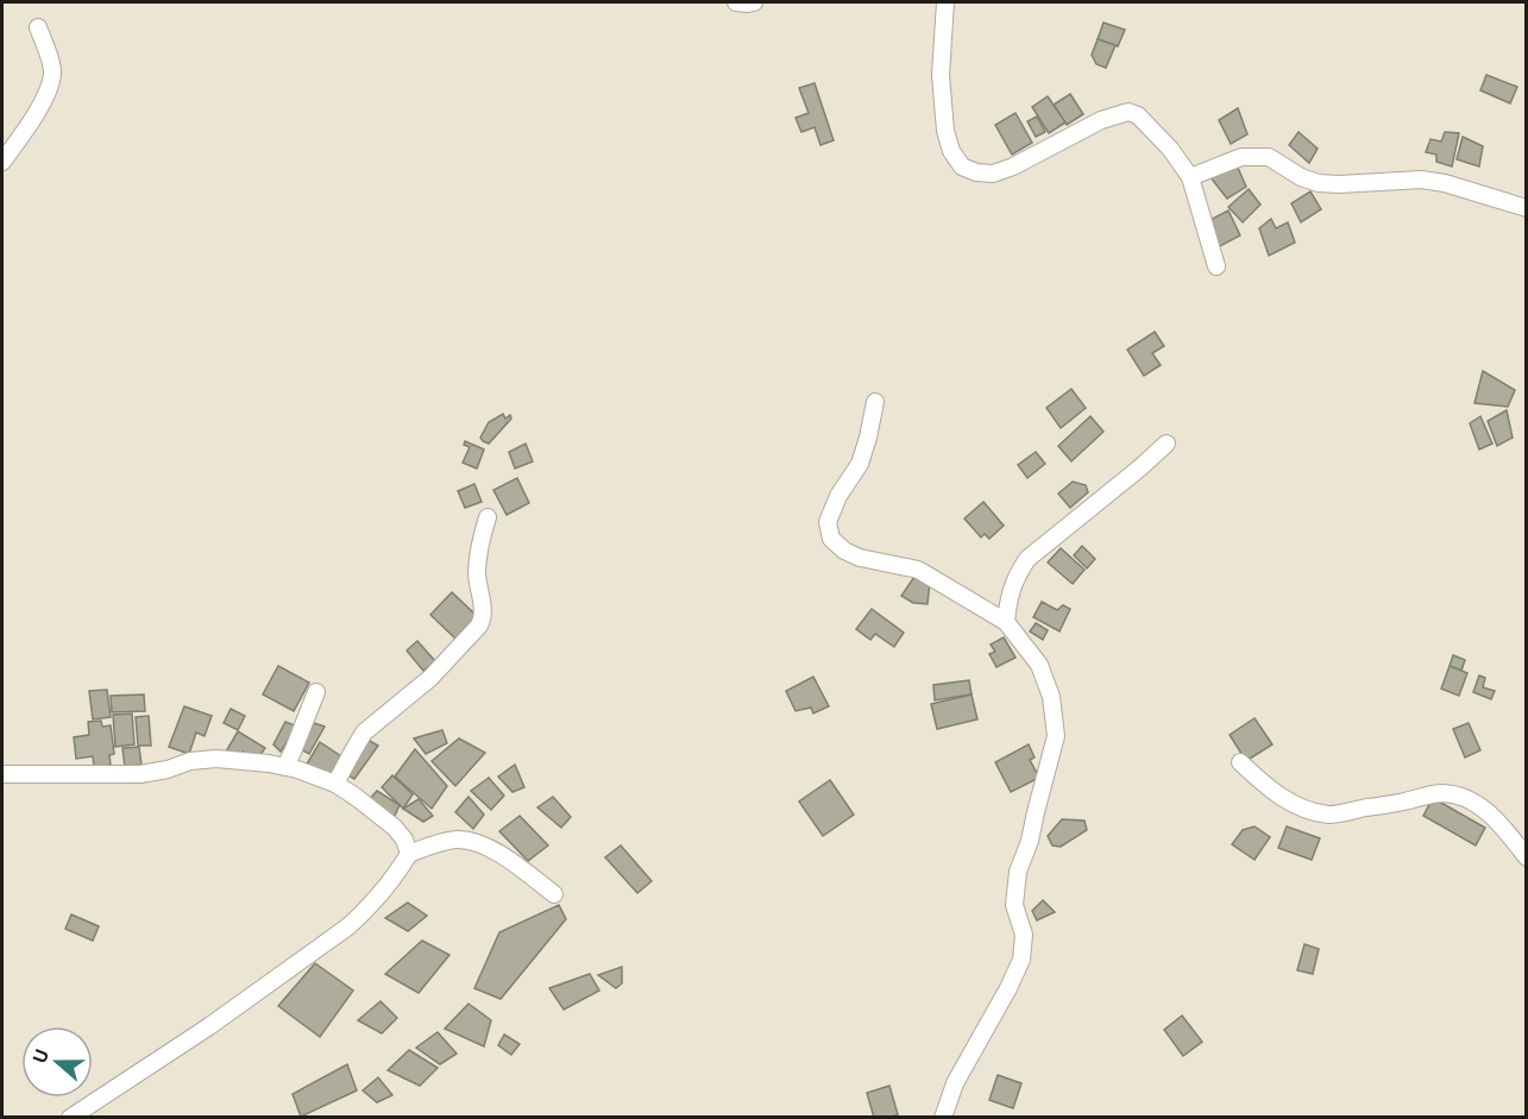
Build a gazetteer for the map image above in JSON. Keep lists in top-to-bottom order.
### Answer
{
  "north": "left"
}
